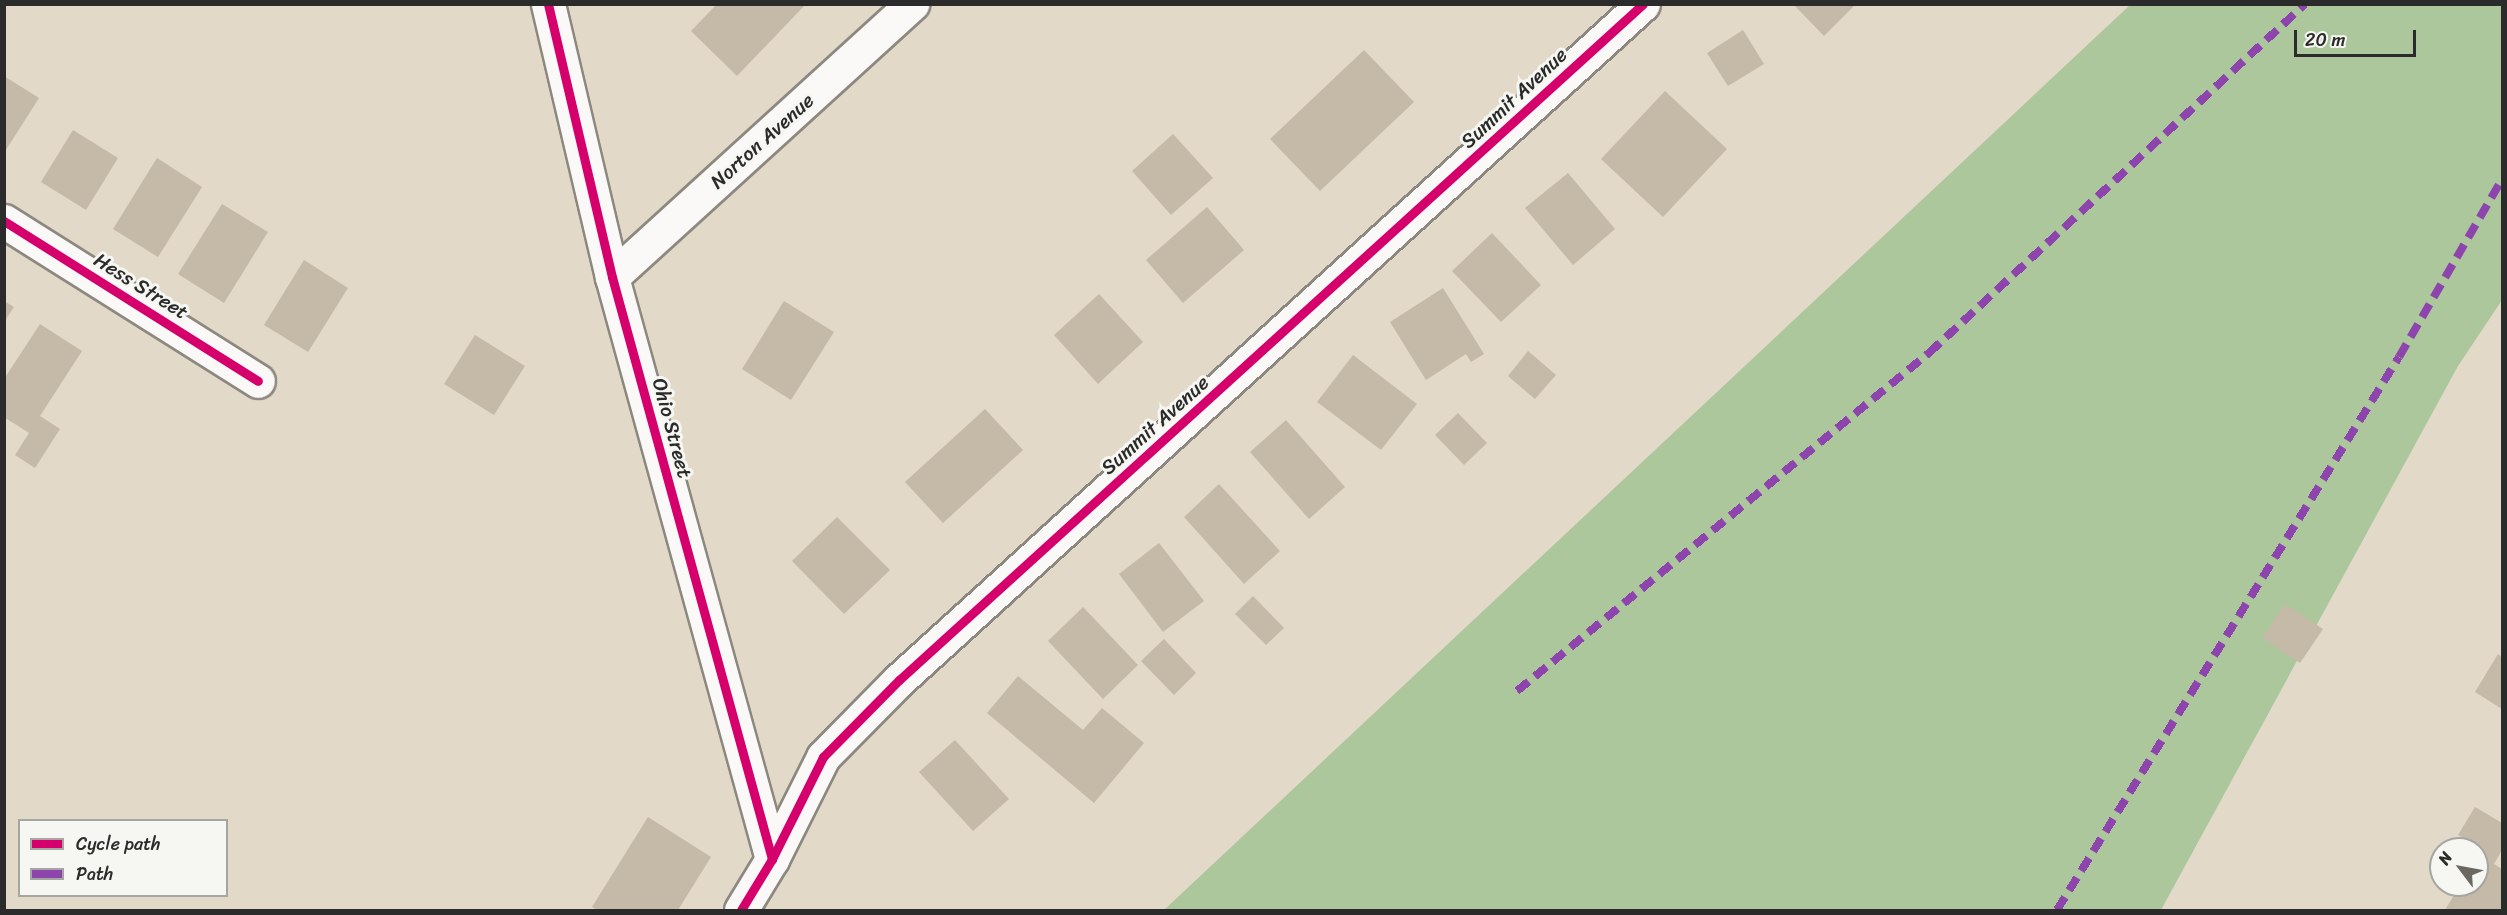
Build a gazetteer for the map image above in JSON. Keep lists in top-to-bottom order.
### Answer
{
  "streets": {
    "street": [
      "Summit Avenue",
      "Norton Avenue",
      "Hess Street",
      "Ohio Street"
    ]
  },
  "crossings": [
    ["Summit Avenue", "Ohio Street"],
    ["Norton Avenue", "Ohio Street"]
  ],
  "legend": ["Cycle path", "Path"],
  "scale_bar": "20 m",
  "north": "top left"
}
